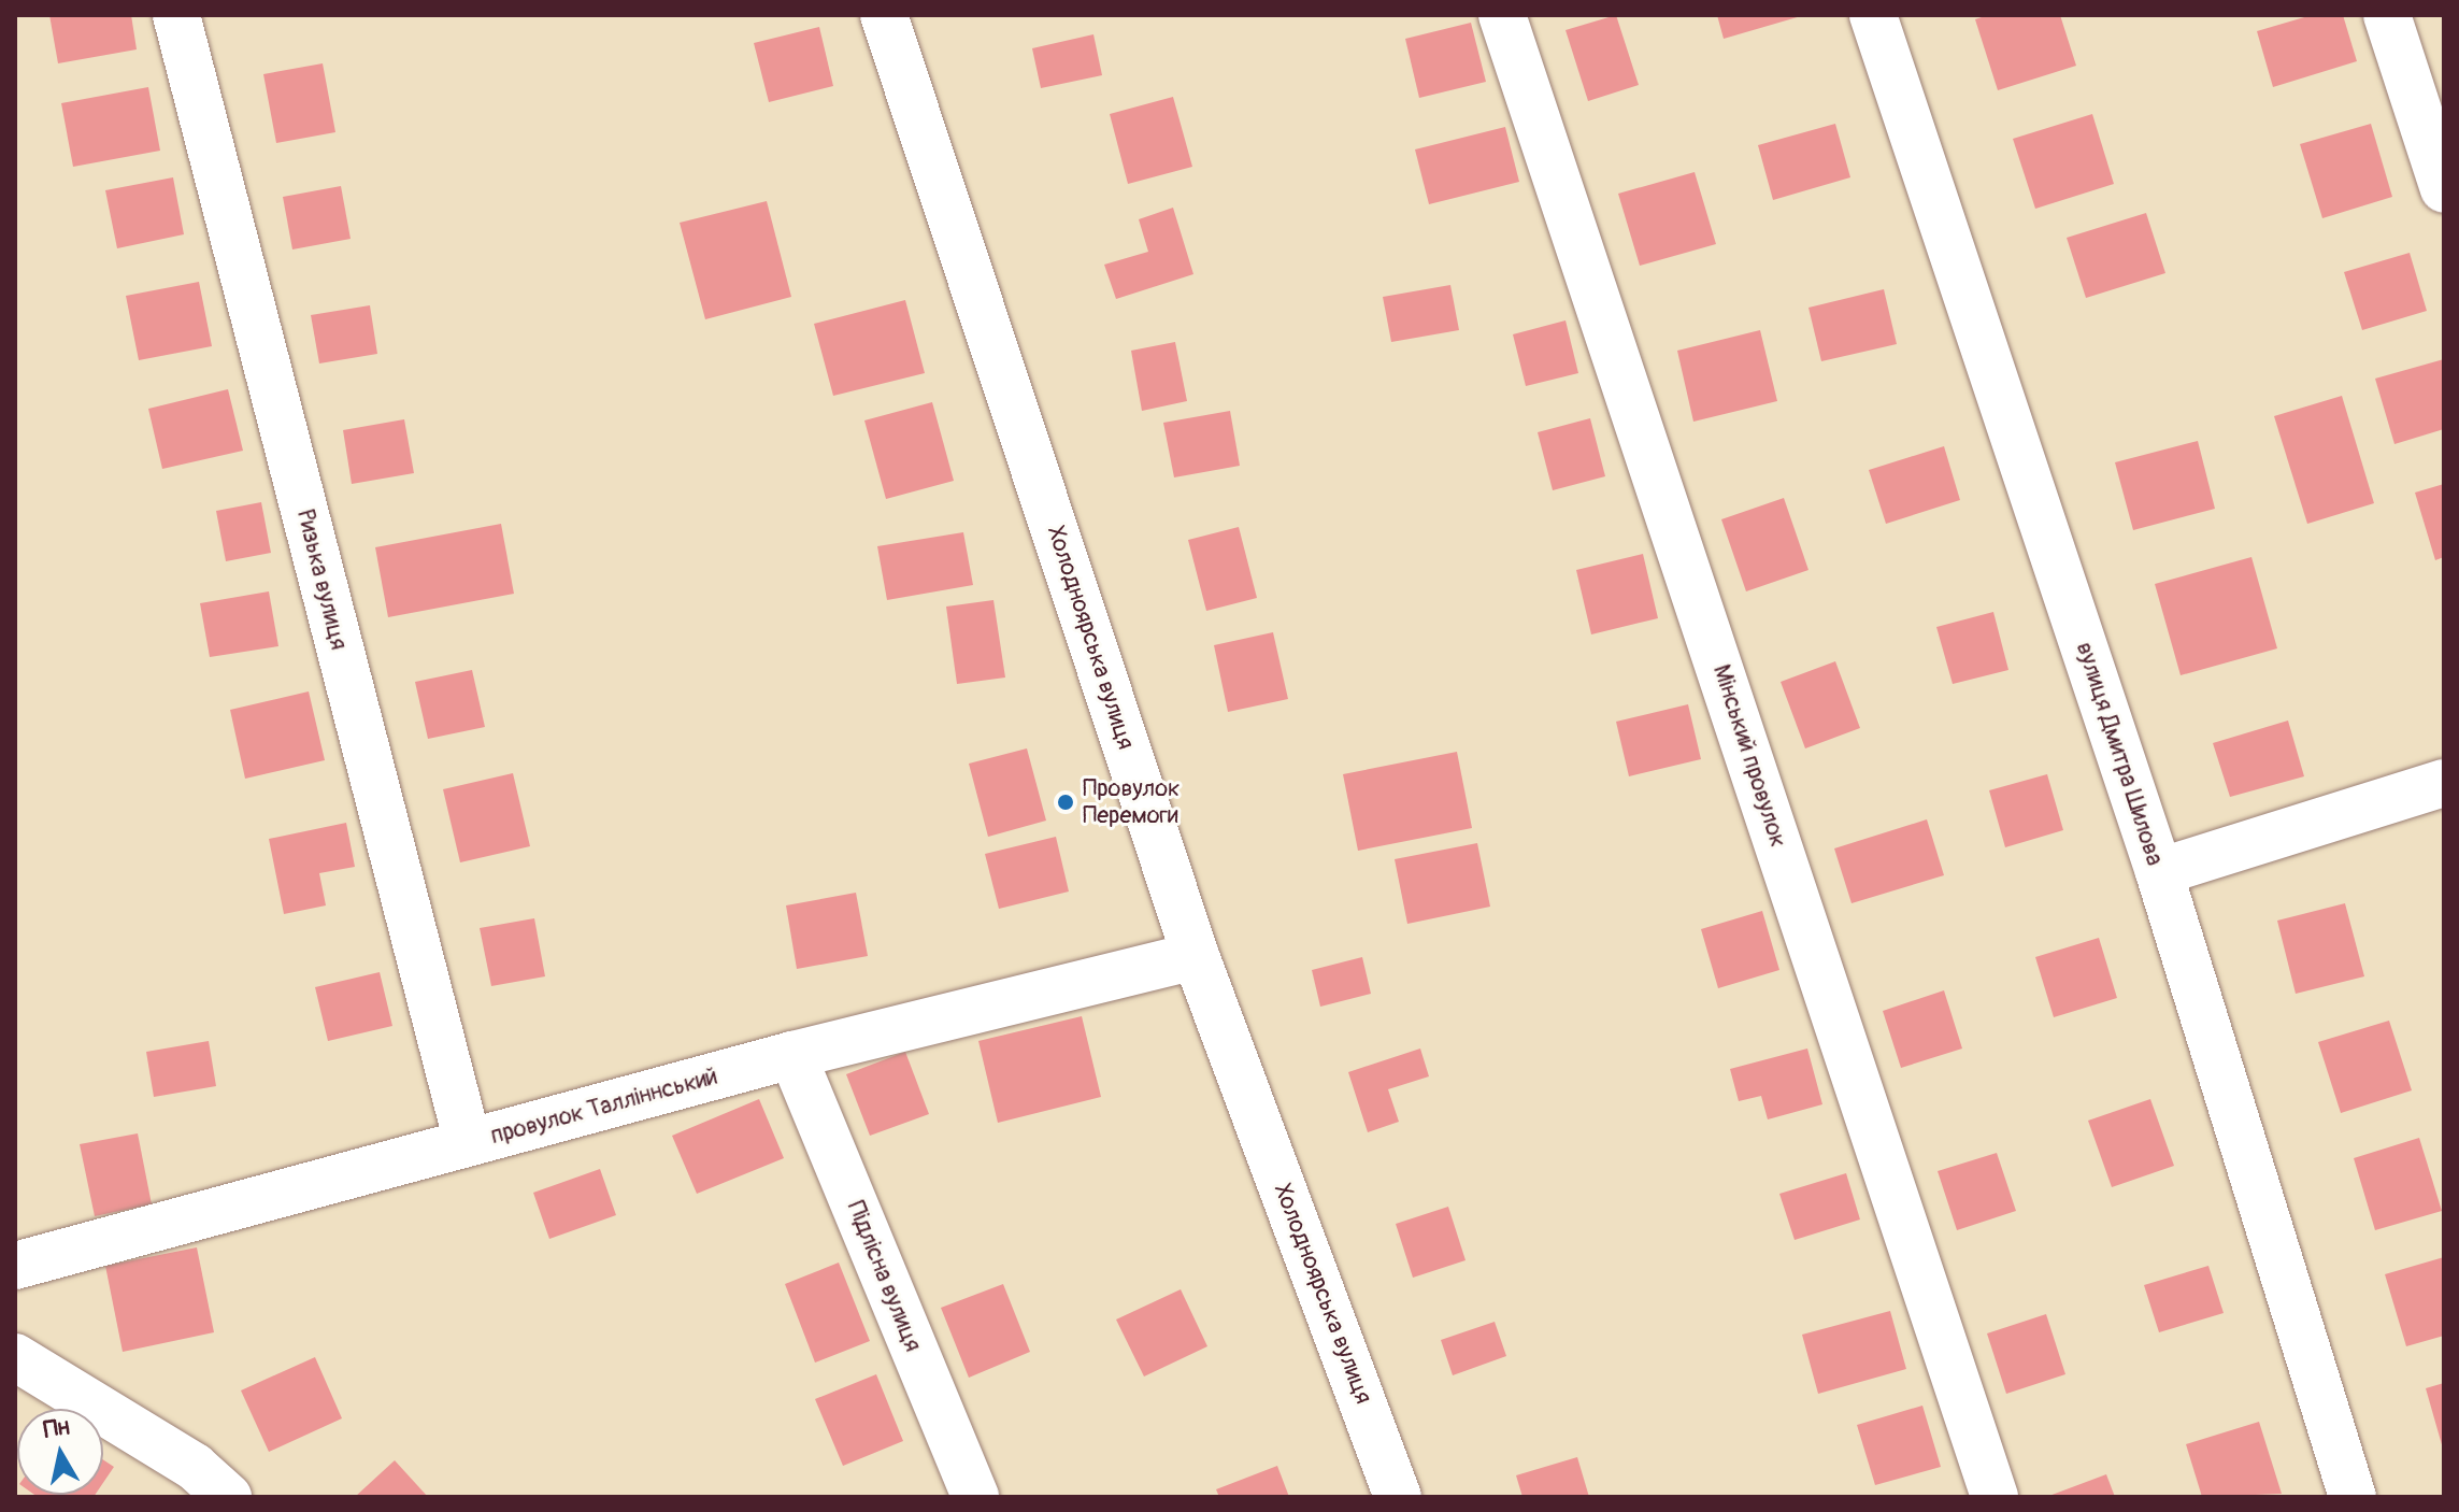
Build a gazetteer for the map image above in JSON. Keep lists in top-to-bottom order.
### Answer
{
  "streets": {
    "street": [
      "Ризька вулиця",
      "Холодноярська вулиця",
      "вулиця Дмитра Шилова",
      "Мінський провулок",
      "провулок Талліннський",
      "Підлісна вулиця"
    ]
  },
  "crossings": [
    ["Ризька вулиця", "провулок Талліннський"],
    ["Холодноярська вулиця", "провулок Талліннський"],
    ["провулок Талліннський", "Підлісна вулиця"]
  ],
  "places": ["Провулок Перемоги"],
  "north": "top"
}
